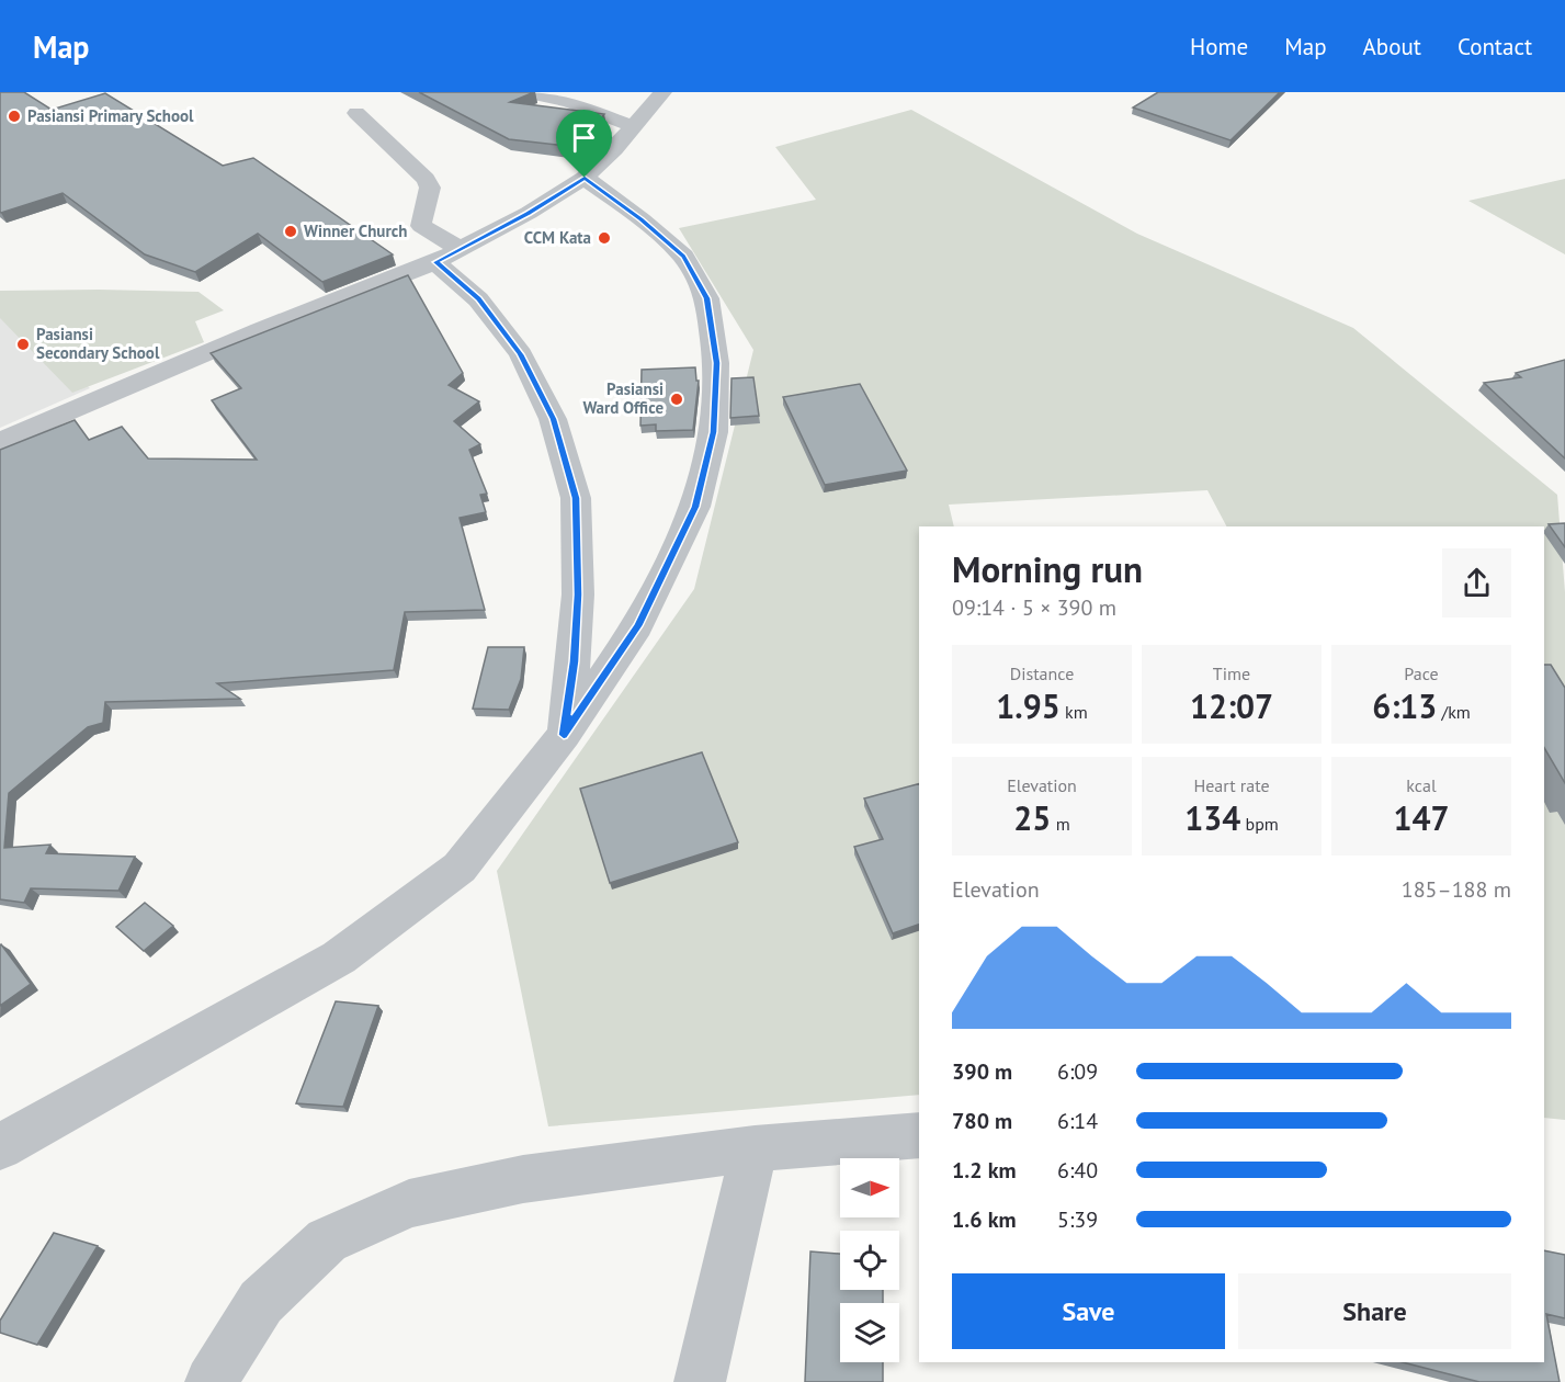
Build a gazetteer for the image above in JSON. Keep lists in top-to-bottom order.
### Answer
{
  "places": [
    "Pasiansi Primary School",
    "Winner Church",
    "CCM Kata",
    "Pasiansi Secondary School",
    "Pasiansi Ward Office"
  ],
  "north": "right",
  "page": {
    "header": "Map",
    "nav": [
      "Home",
      "Map",
      "About",
      "Contact"
    ],
    "heading": ["Morning run", "09:14 · 5 × 390 m"],
    "stats": [
      ["Distance", "1.95 km"],
      ["Time", "12:07"],
      ["Pace", "6:13 /km"],
      ["Elevation", "25 m"],
      ["Heart rate", "134 bpm"],
      ["kcal", "147"]
    ],
    "chart": ["Elevation", "185–188 m"],
    "list": [
      {
        "name": "390 m",
        "note": "6:09"
      },
      {
        "name": "780 m",
        "note": "6:14"
      },
      {
        "name": "1.2 km",
        "note": "6:40"
      },
      {
        "name": "1.6 km",
        "note": "5:39"
      }
    ],
    "buttons": ["Save", "Share"]
  }
}
